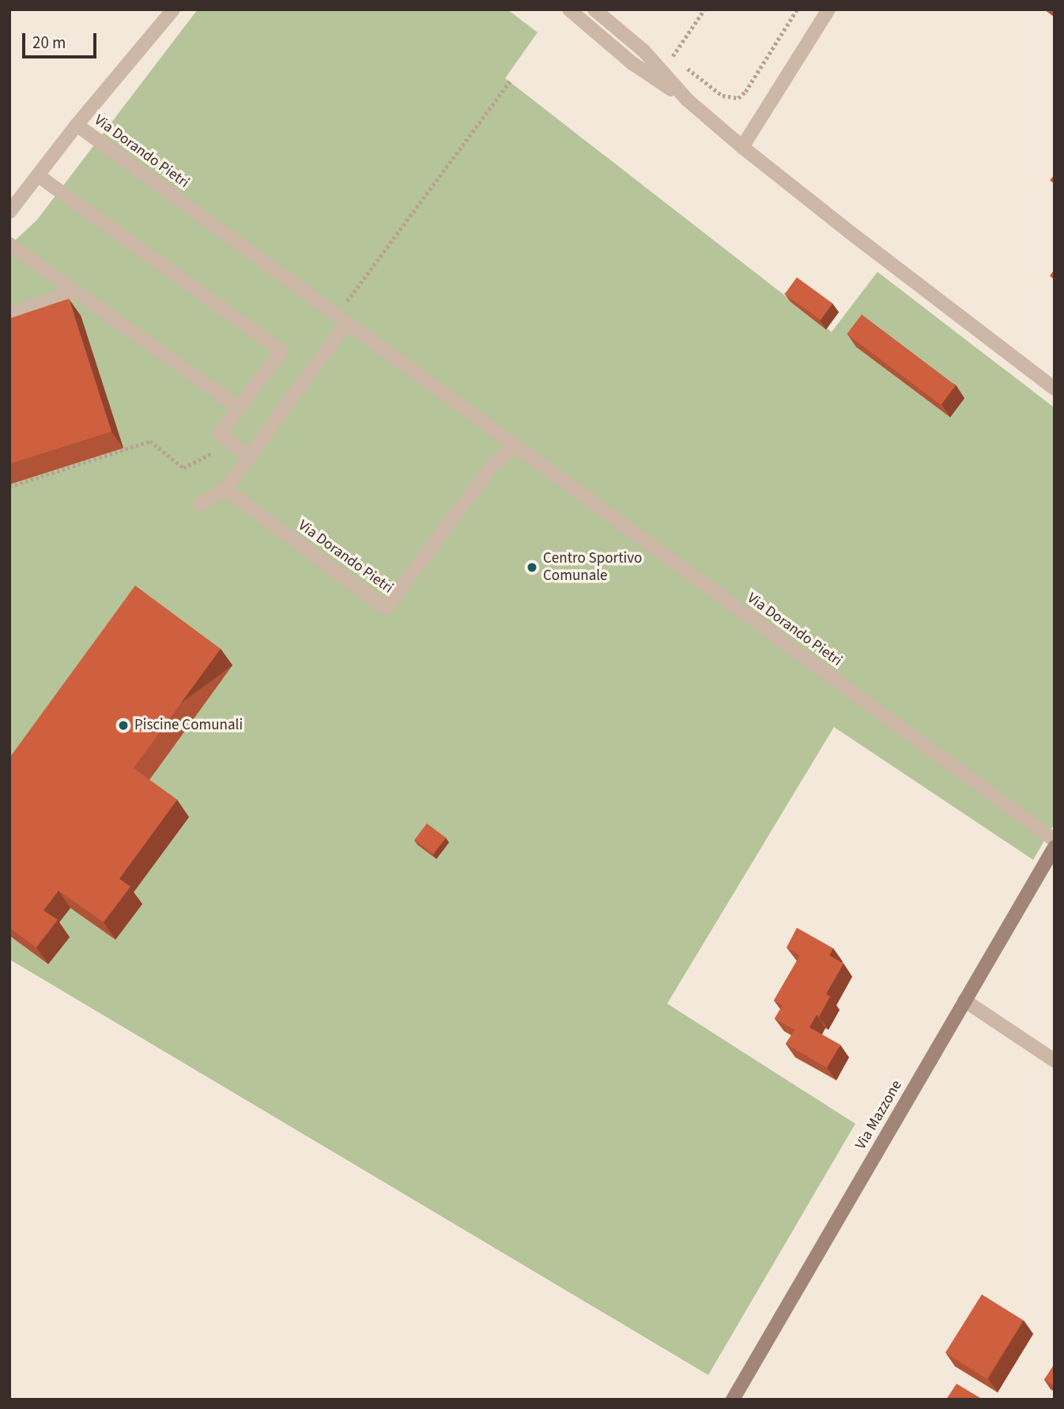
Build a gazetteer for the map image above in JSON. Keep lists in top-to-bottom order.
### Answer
{
  "streets": {
    "main road": ["Via Mazzone"],
    "street": ["Via Dorando Pietri"]
  },
  "places": ["Centro Sportivo Comunale", "Piscine Comunali"],
  "scale_bar": "20 m"
}
